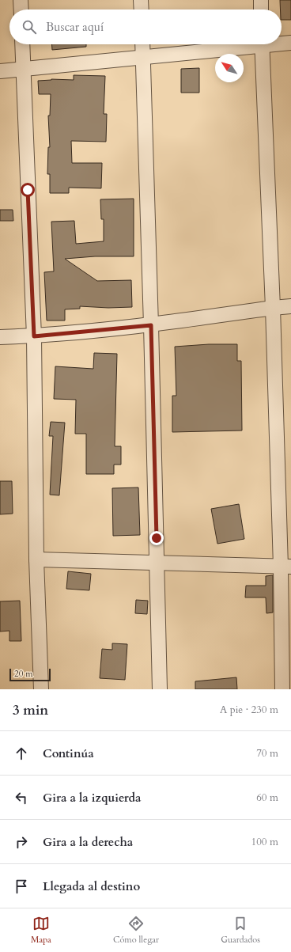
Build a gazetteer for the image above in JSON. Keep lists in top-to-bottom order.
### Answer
{
  "scale_bar": "20 m",
  "north": "top left",
  "page": {
    "search": "Buscar aquí",
    "scale": "20 m",
    "heading": ["3 min", "A pie · 230 m"],
    "list": [
      ["Continúa", "70 m"],
      ["Gira a la izquierda", "60 m"],
      ["Gira a la derecha", "100 m"],
      "Llegada al destino"
    ],
    "nav": ["Mapa", "Cómo llegar", "Guardados"]
  }
}
